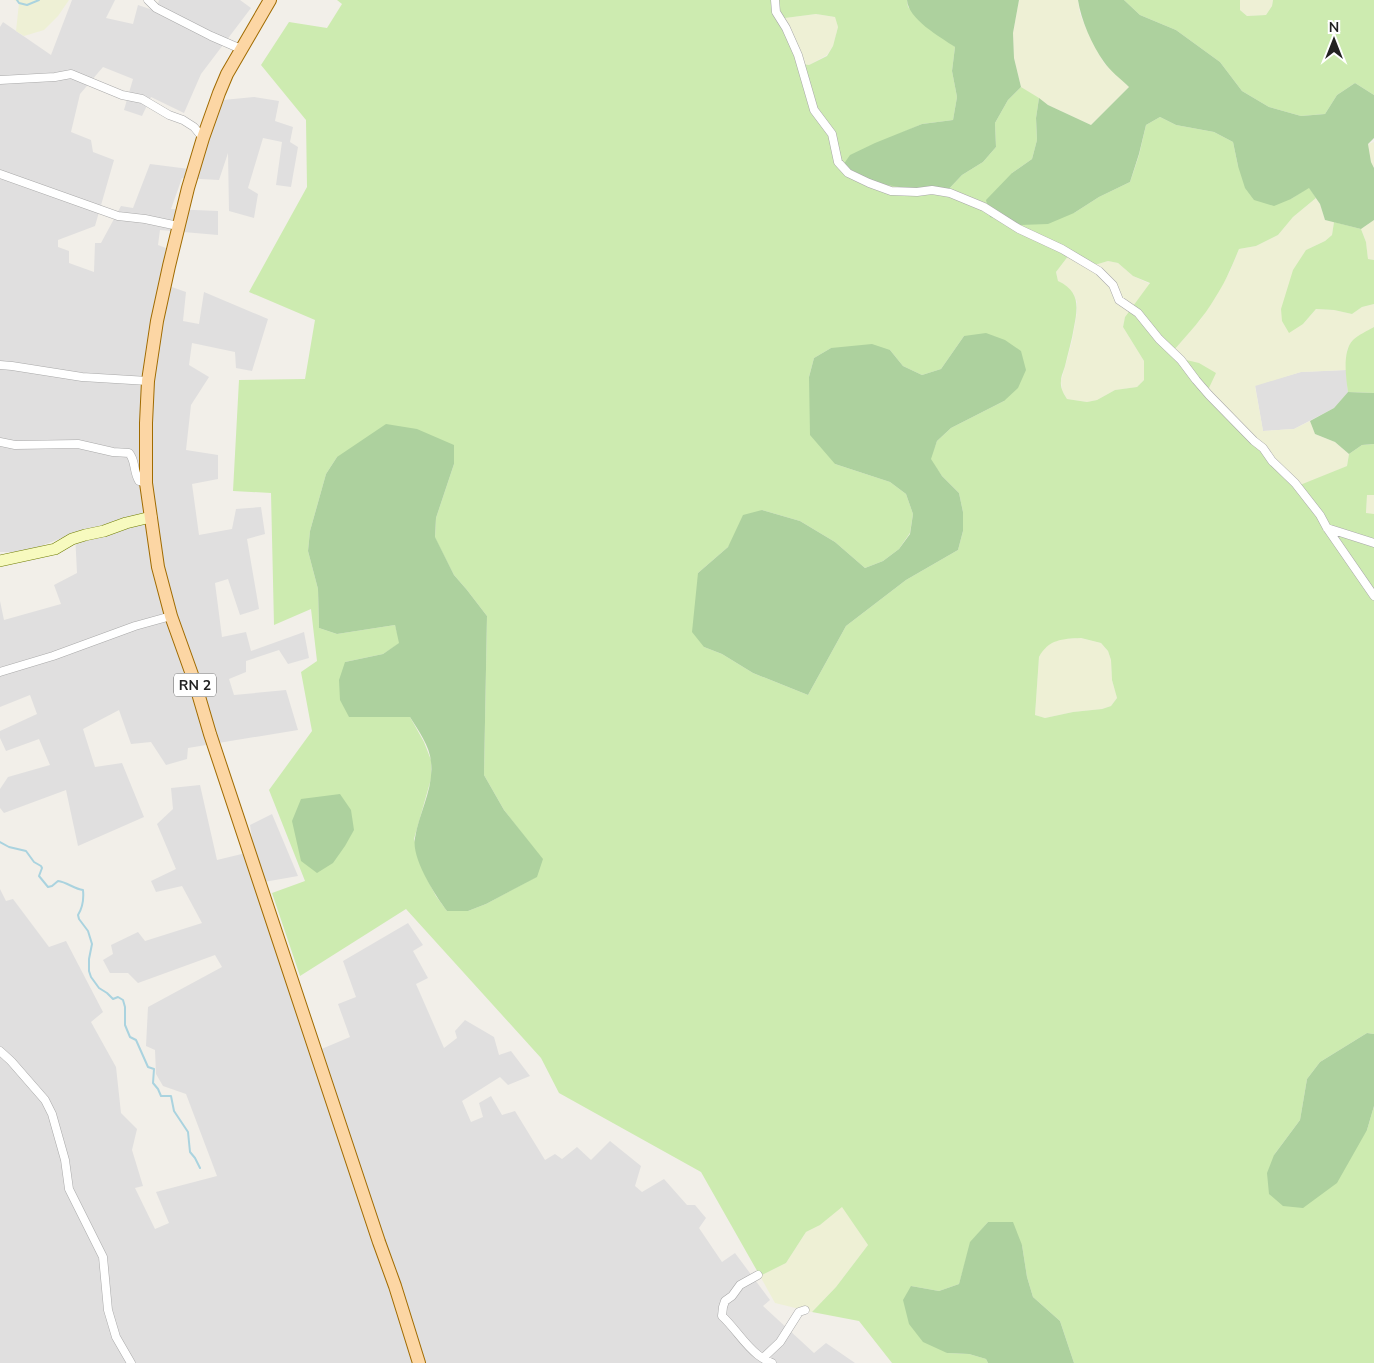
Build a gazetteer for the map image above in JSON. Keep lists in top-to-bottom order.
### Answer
{
  "streets": {
    "main road": ["RN 2"]
  },
  "north": "top"
}
